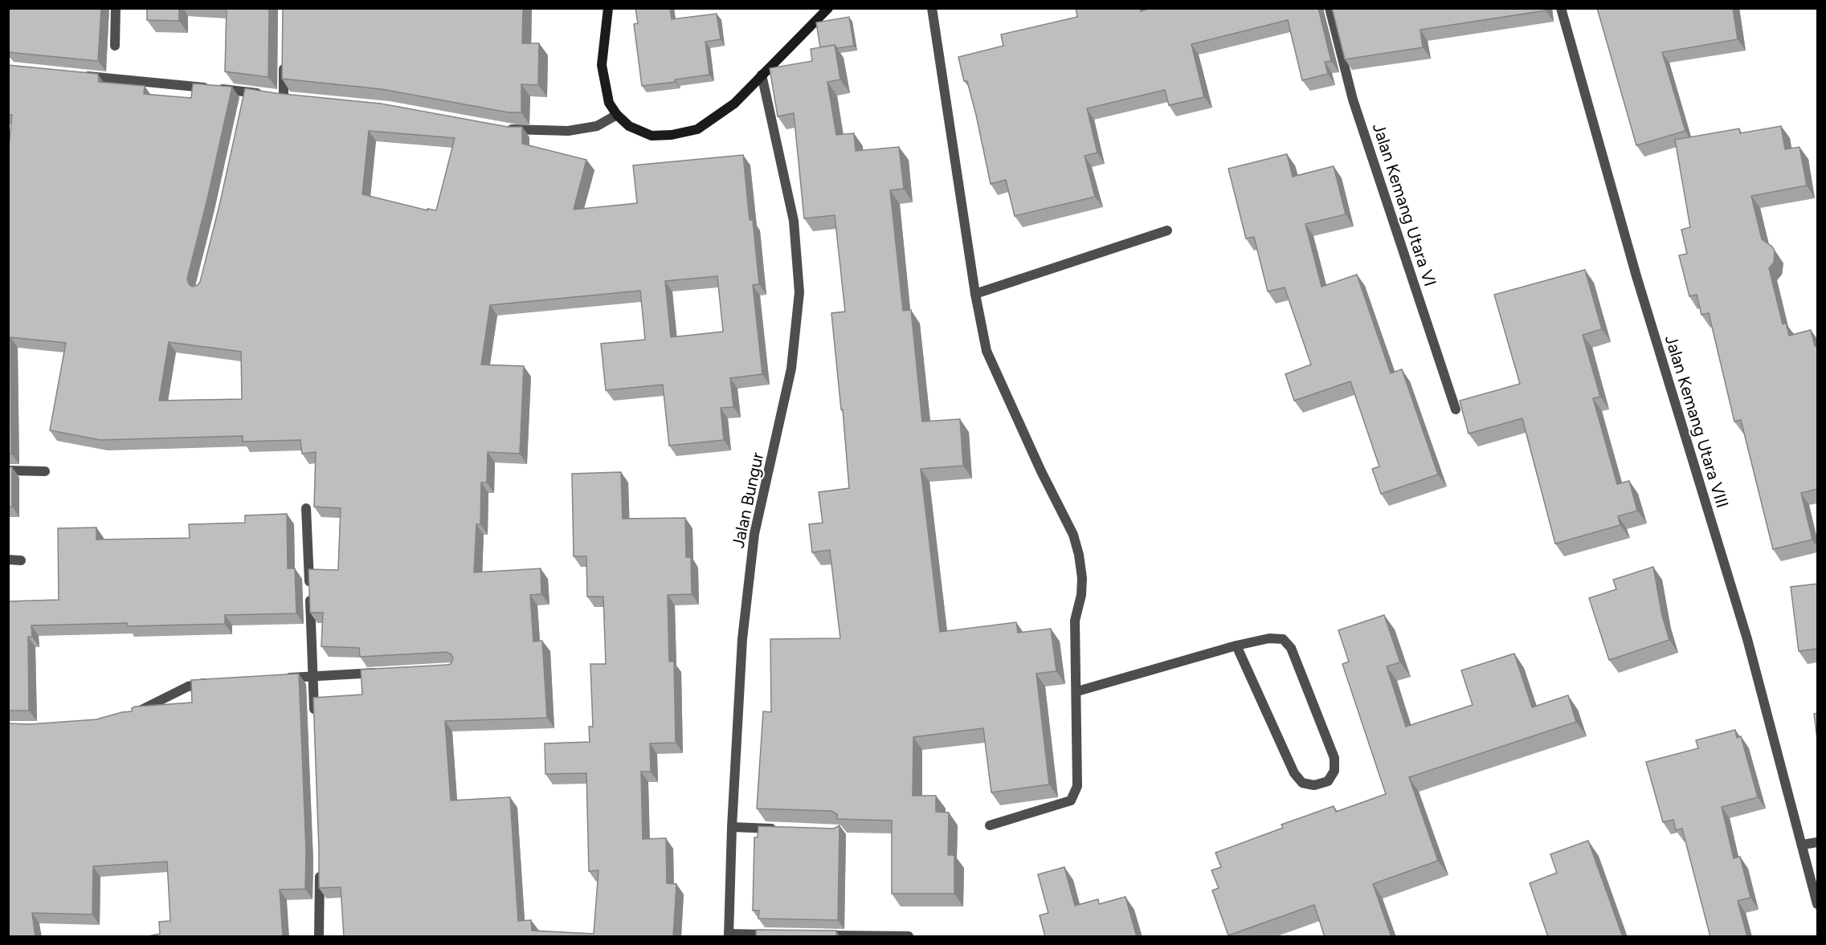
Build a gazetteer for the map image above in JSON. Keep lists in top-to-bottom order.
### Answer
{
  "streets": {
    "street": ["Jalan Kemang Utara VI", "Jalan Kemang Utara VIII", "Jalan Bungur"]
  }
}
